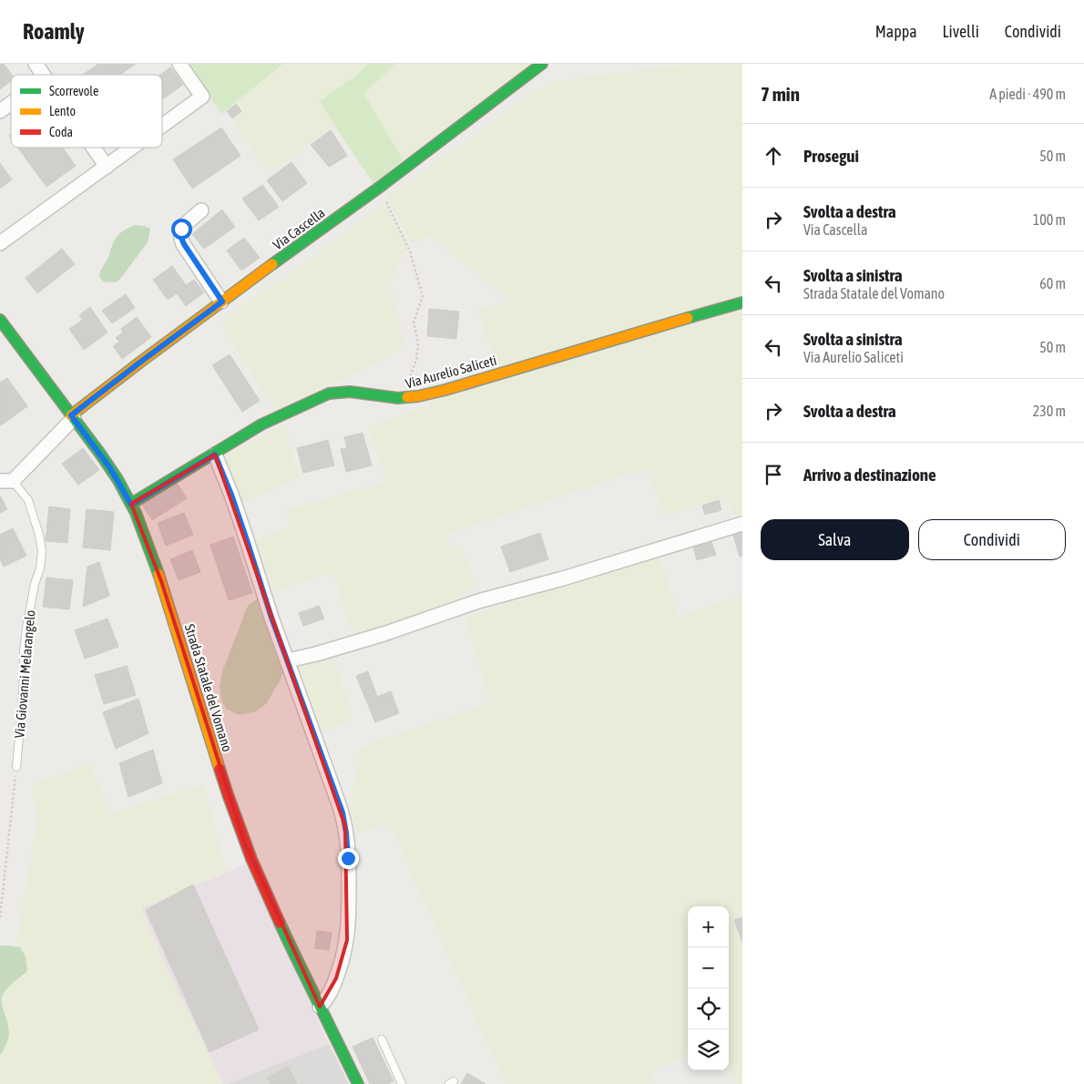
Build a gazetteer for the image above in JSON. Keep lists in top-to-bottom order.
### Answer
{
  "streets": {
    "street": ["Via Cascella", "Via Aurelio Saliceti", "Strada Statale del Vomano"],
    "lane": ["Via Giovanni Melarangelo"]
  },
  "crossings": [
    ["Via Cascella", "Strada Statale del Vomano"],
    ["Via Aurelio Saliceti", "Strada Statale del Vomano"]
  ],
  "legend": ["Scorrevole", "Lento", "Coda"],
  "page": {
    "header": "Roamly",
    "nav": ["Mappa", "Livelli", "Condividi"],
    "heading": ["7 min", "A piedi · 490 m"],
    "list": [
      ["Prosegui", "50 m"],
      ["Svolta a destra", "Via Cascella", "100 m"],
      ["Svolta a sinistra", "Strada Statale del Vomano", "60 m"],
      ["Svolta a sinistra", "Via Aurelio Saliceti", "50 m"],
      ["Svolta a destra", "230 m"],
      "Arrivo a destinazione"
    ],
    "buttons": ["Salva", "Condividi"],
    "map_buttons": ["+", "−"]
  }
}
